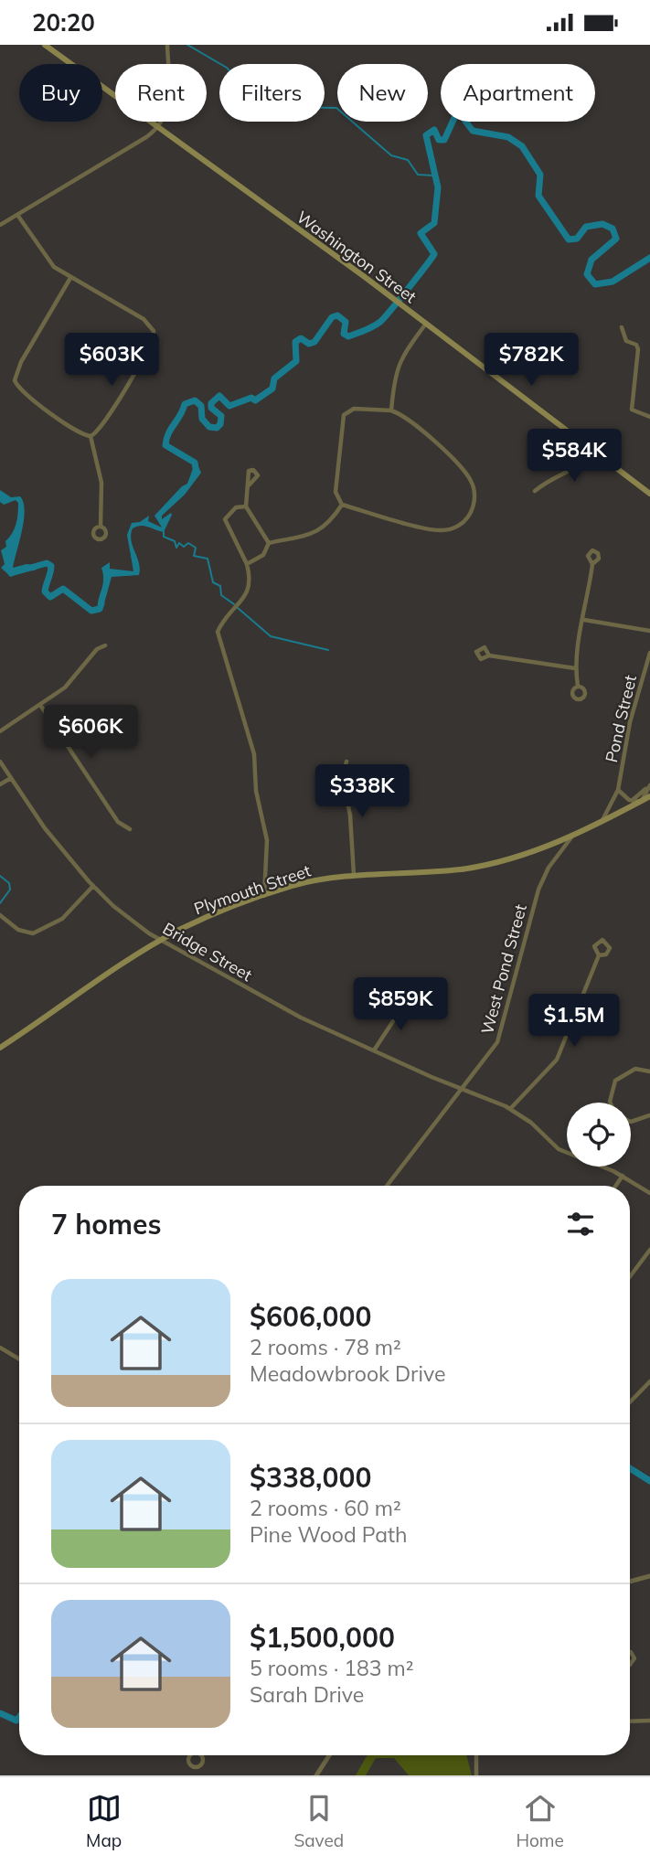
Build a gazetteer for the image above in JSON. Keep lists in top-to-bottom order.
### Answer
{
  "streets": {
    "main road": ["Washington Street", "Plymouth Street"],
    "street": ["Pond Street", "Bridge Street", "West Pond Street"]
  },
  "crossings": [
    ["Pond Street", "Plymouth Street"],
    ["Plymouth Street", "Bridge Street"],
    ["Plymouth Street", "West Pond Street"],
    ["Bridge Street", "West Pond Street"]
  ],
  "page": {
    "status": "20:20",
    "chip": [
      "Buy",
      "Rent",
      "Filters",
      "New",
      "Apartment"
    ],
    "price": [
      "$603K",
      "$782K",
      "$584K",
      "$606K",
      "$338K",
      "$859K",
      "$1.5M"
    ],
    "heading": "7 homes",
    "list": [
      {
        "name": "$606,000",
        "note": "2 rooms · 78 m² · Meadowbrook Drive"
      },
      {
        "name": "$338,000",
        "note": "2 rooms · 60 m² · Pine Wood Path"
      },
      {
        "name": "$1,500,000",
        "note": "5 rooms · 183 m² · Sarah Drive"
      }
    ],
    "tabs": ["Map", "Saved", "Home"]
  }
}
